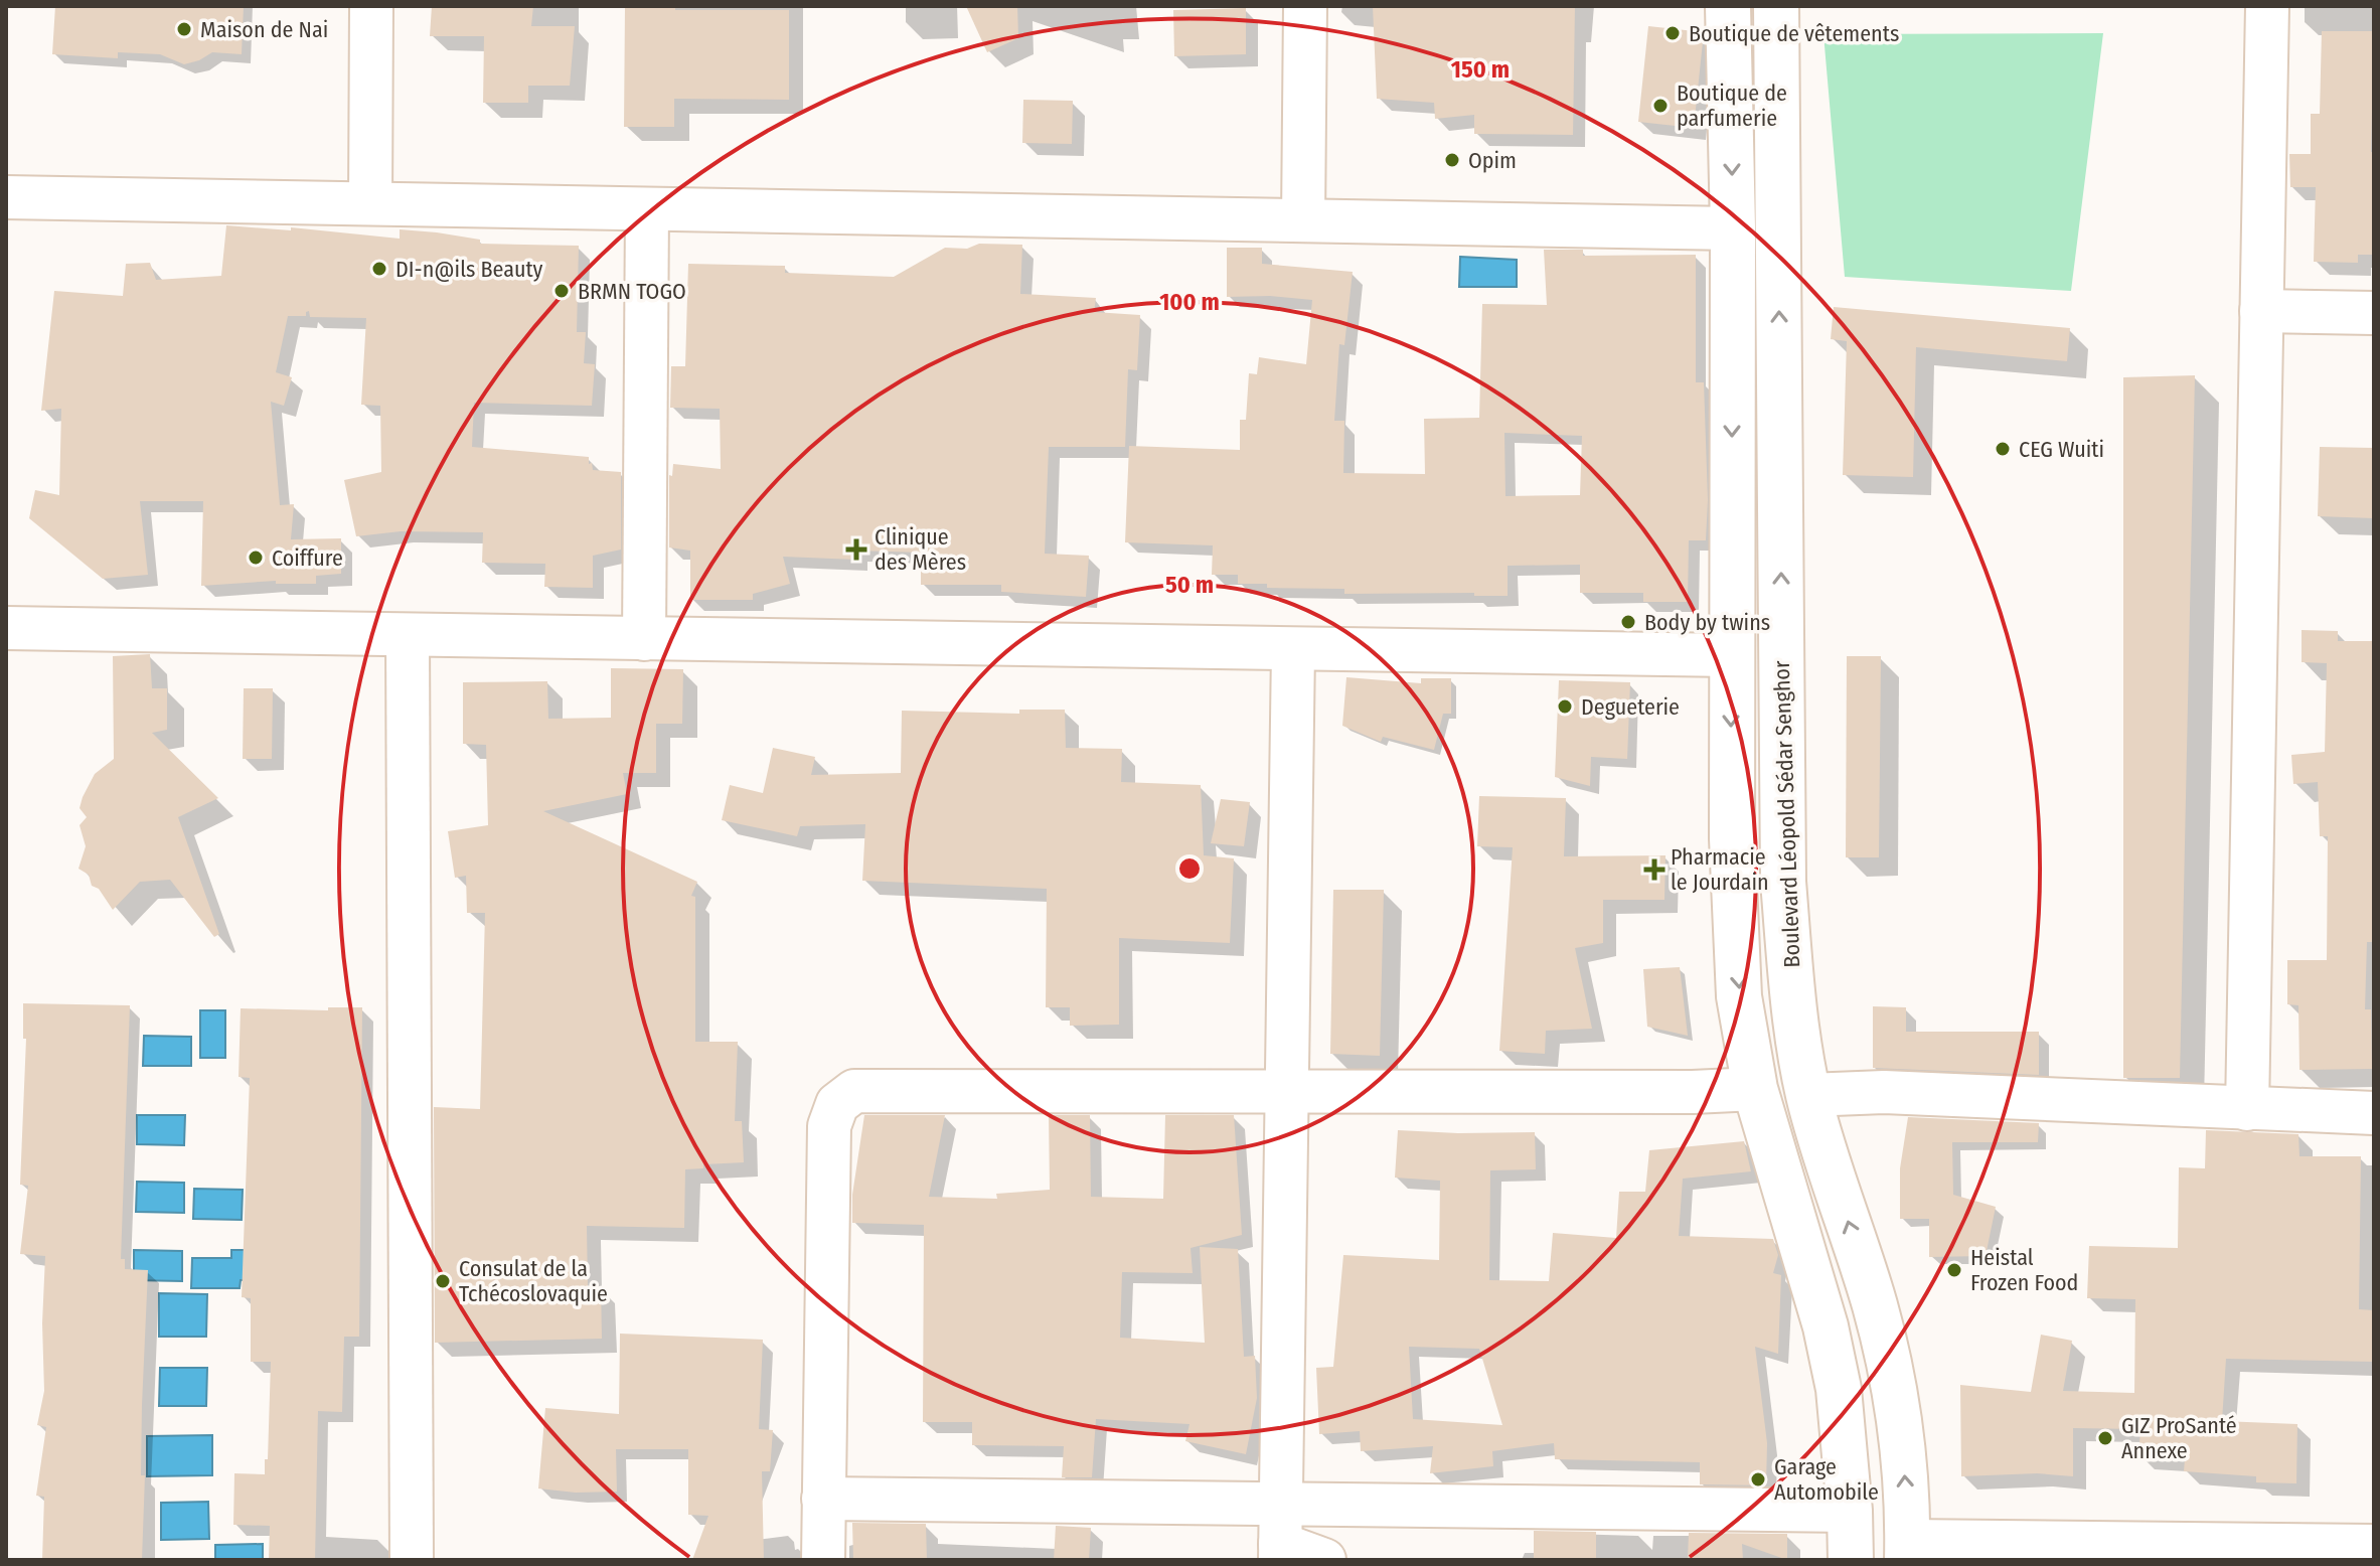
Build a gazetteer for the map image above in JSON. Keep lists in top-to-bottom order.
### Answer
{
  "streets": {
    "main road": ["Boulevard Léopold Sédar Senghor"]
  },
  "places": {
    "other": [
      "Maison de Nai",
      "Boutique de vêtements",
      "Boutique de parfumerie",
      "Opim",
      "DI-n@ils Beauty",
      "BRMN TOGO",
      "CEG Wuiti",
      "Coiffure",
      "Body by twins",
      "Degueterie",
      "Heistal Frozen Food",
      "Consulat de la Tchécoslovaquie",
      "GIZ ProSanté Annexe",
      "Garage Automobile"
    ],
    "health": ["Clinique des Mères", "Pharmacie le Jourdain"]
  },
  "rings": ["150 m", "100 m", "50 m"]
}
